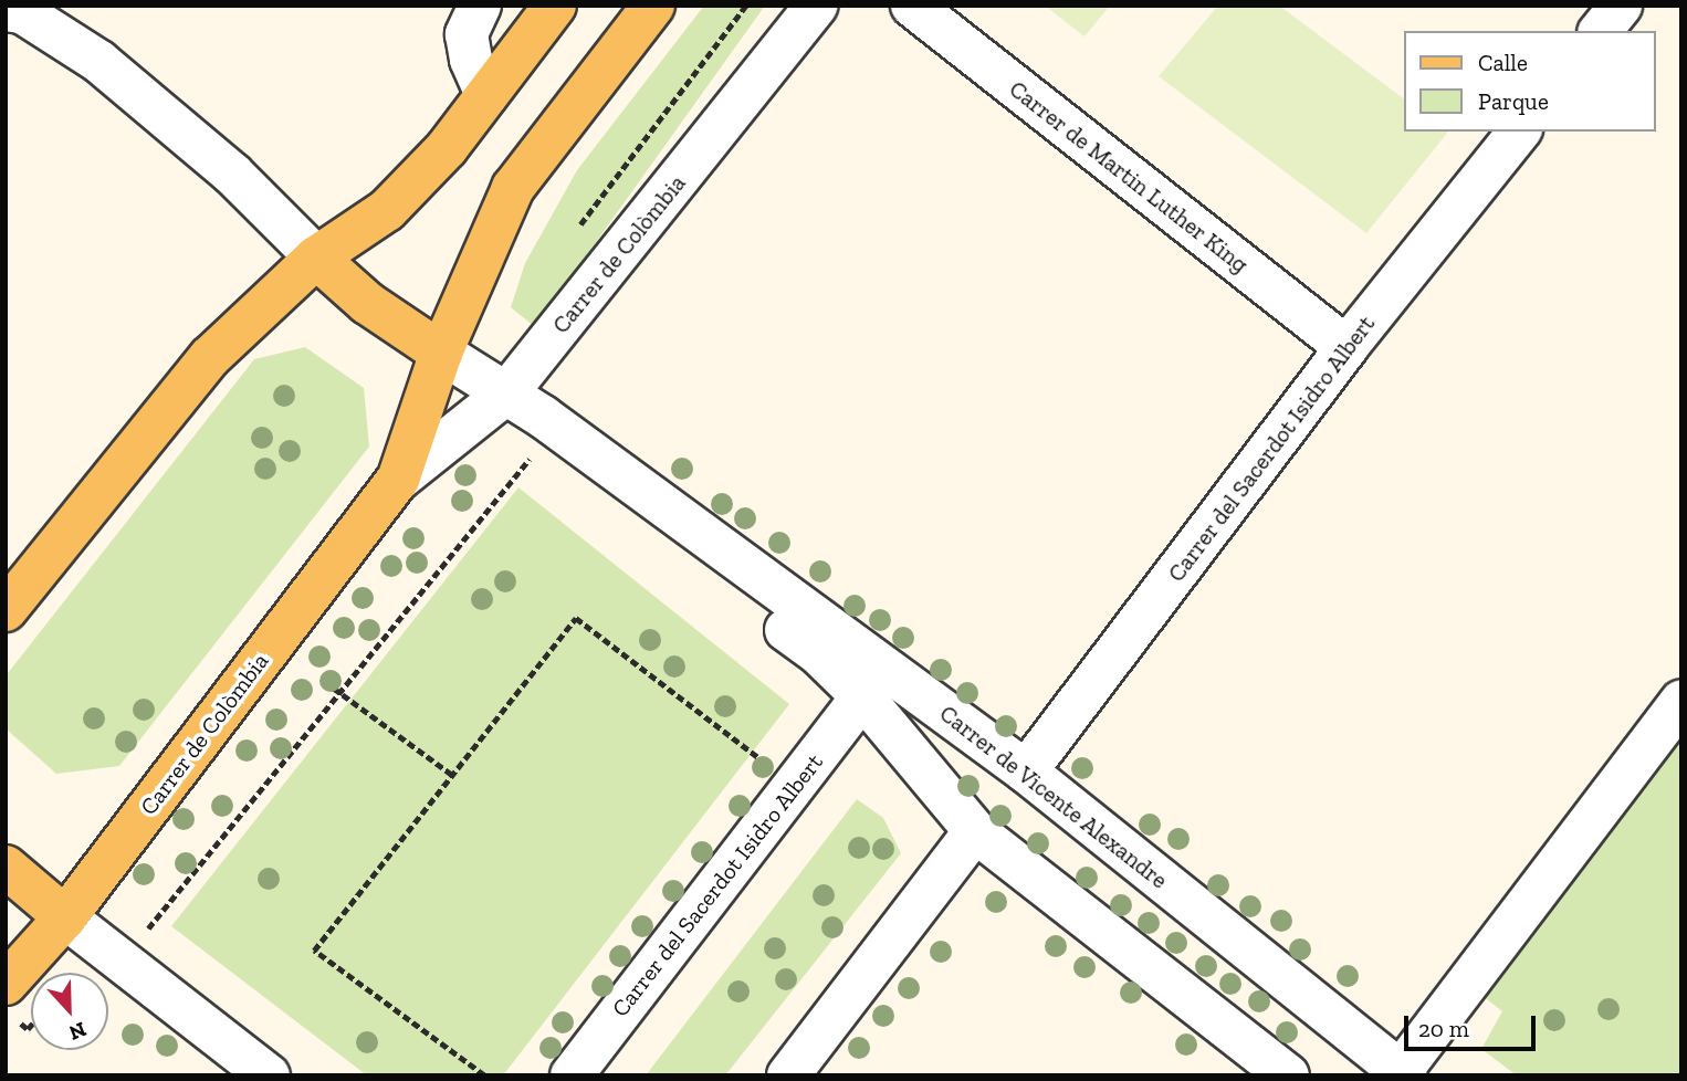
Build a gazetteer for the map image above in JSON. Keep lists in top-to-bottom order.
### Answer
{
  "streets": {
    "main road": ["Carrer de Colòmbia"],
    "street": ["Carrer de Martin Luther King", "Carrer del Sacerdot Isidro Albert", "Carrer de Vicente Alexandre"]
  },
  "crossings": [
    ["Carrer de Martin Luther King", "Carrer del Sacerdot Isidro Albert"],
    ["Carrer de Colòmbia", "Carrer de Vicente Alexandre"],
    ["Carrer del Sacerdot Isidro Albert", "Carrer de Vicente Alexandre"]
  ],
  "legend": ["Calle", "Parque"],
  "scale_bar": "20 m",
  "north": "bottom"
}
